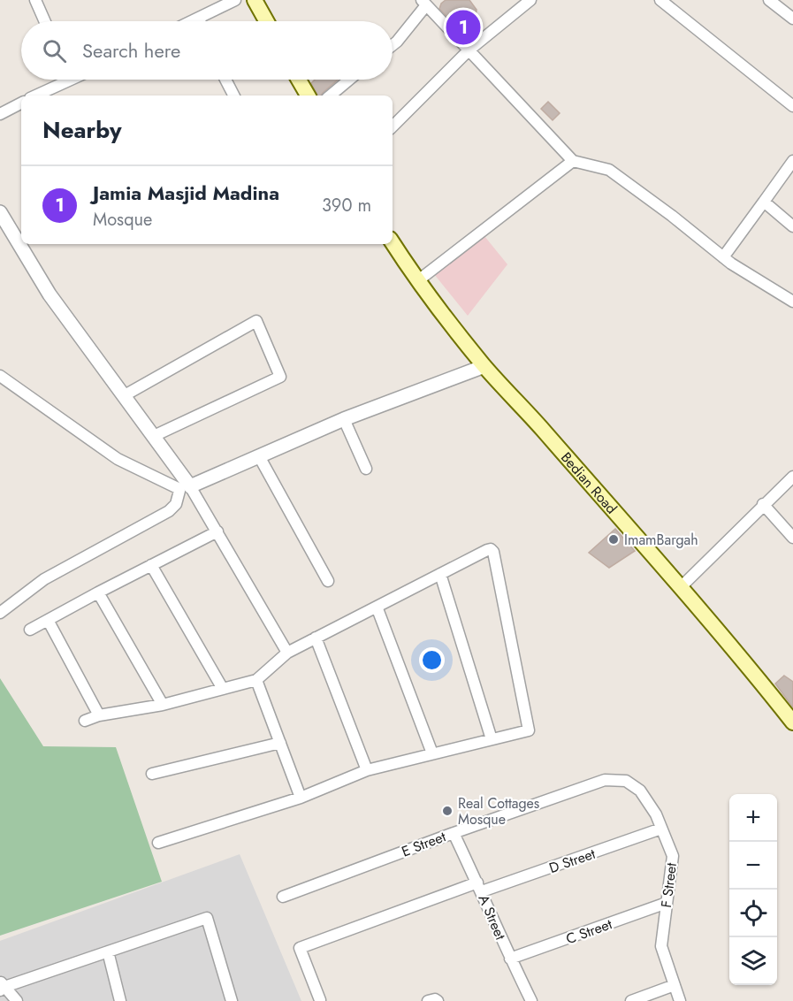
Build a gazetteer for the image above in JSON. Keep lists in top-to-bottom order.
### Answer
{
  "streets": {
    "main road": ["Bedian Road"],
    "street": [
      "E Street",
      "D Street",
      "F Street",
      "A Street",
      "C Street"
    ]
  },
  "crossings": [
    ["E Street", "F Street"],
    ["E Street", "A Street"],
    ["D Street", "F Street"],
    ["D Street", "A Street"],
    ["F Street", "C Street"],
    ["A Street", "C Street"]
  ],
  "places": ["ImamBargah", "Real Cottages Mosque"],
  "page": {
    "pins": "1",
    "search": "Search here",
    "heading": "Nearby",
    "list": [
      {
        "mark": "1",
        "name": "Jamia Masjid Madina",
        "note": "Mosque",
        "value": "390 m"
      }
    ],
    "map_buttons": ["+", "−"]
  }
}
